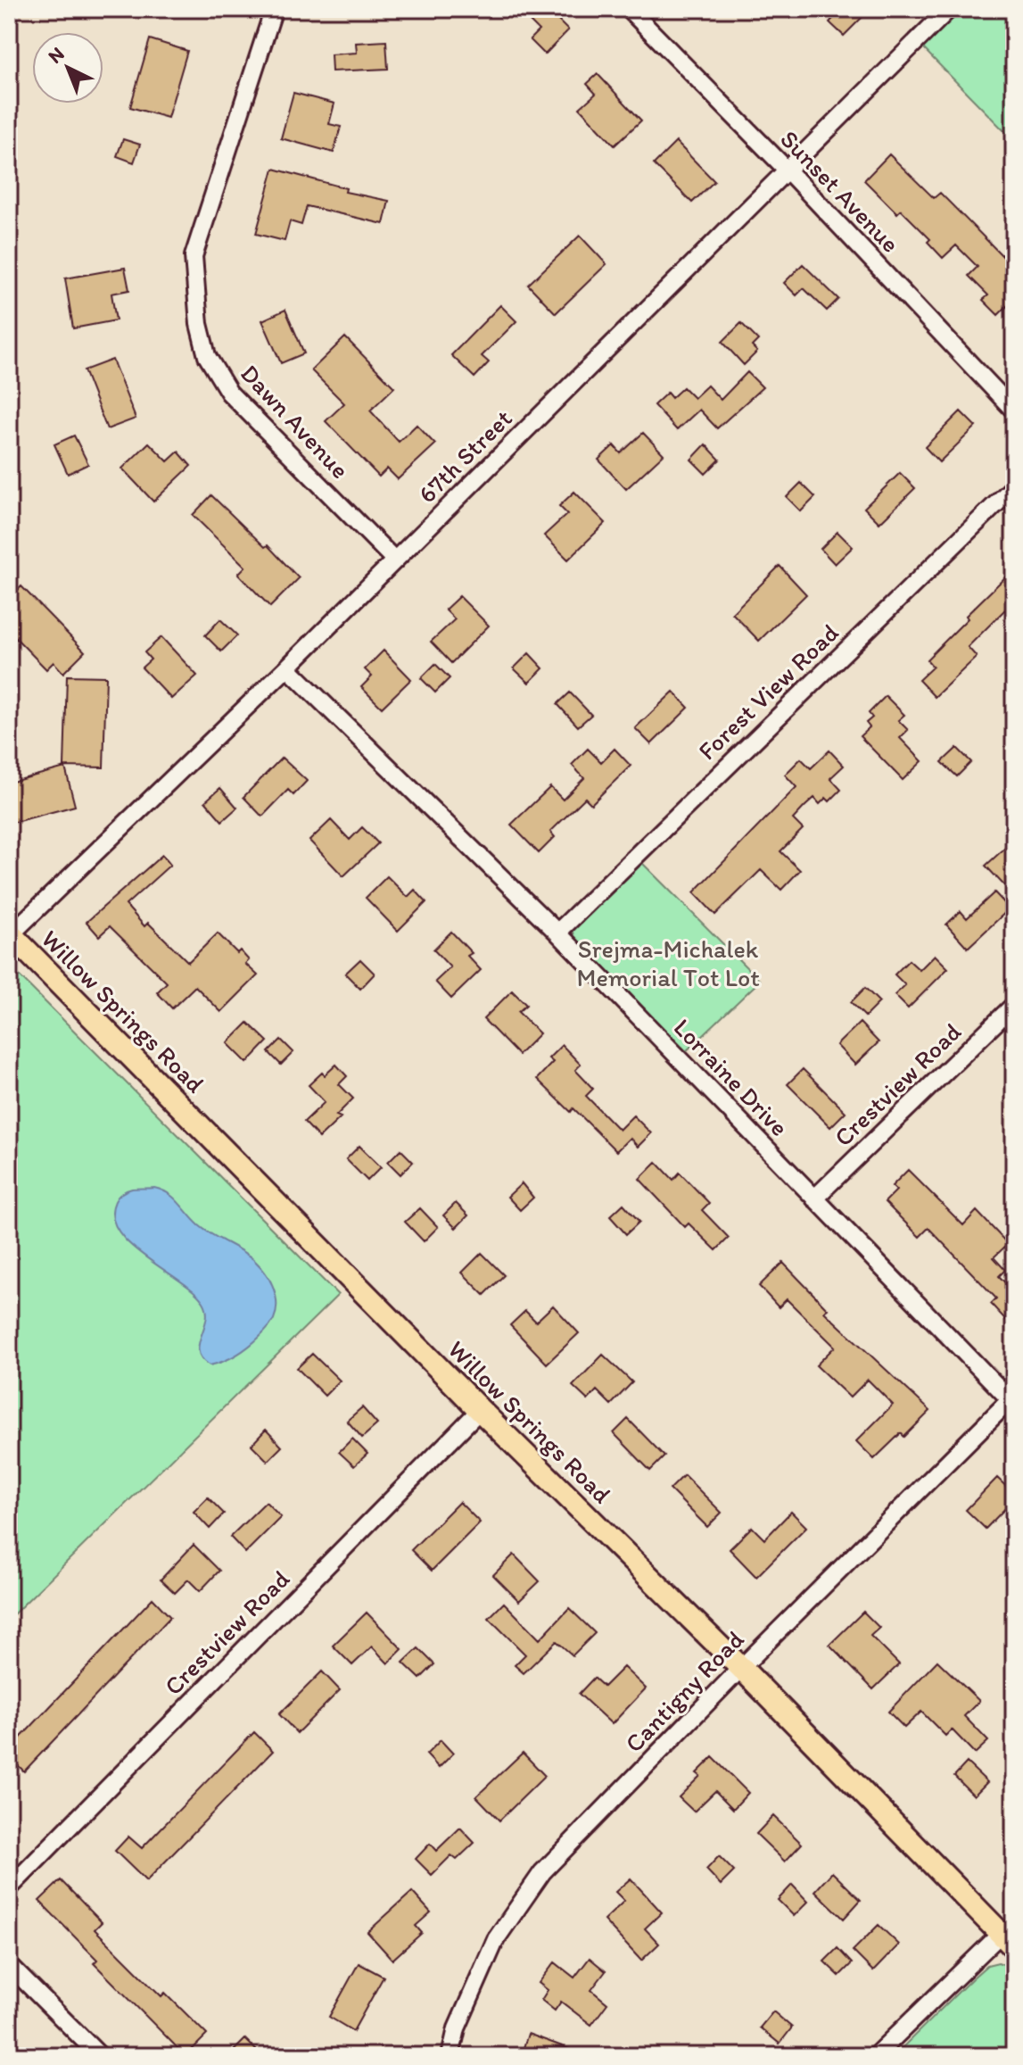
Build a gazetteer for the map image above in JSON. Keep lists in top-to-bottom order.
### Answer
{
  "streets": {
    "main road": ["Willow Springs Road"],
    "street": [
      "Sunset Avenue",
      "Dawn Avenue",
      "67th Street",
      "Forest View Road",
      "Lorraine Drive",
      "Crestview Road",
      "Cantigny Road"
    ]
  },
  "crossings": [
    ["Sunset Avenue", "67th Street"],
    ["Dawn Avenue", "67th Street"],
    ["67th Street", "Willow Springs Road"],
    ["67th Street", "Lorraine Drive"],
    ["Forest View Road", "Lorraine Drive"],
    ["Willow Springs Road", "Crestview Road"],
    ["Willow Springs Road", "Cantigny Road"],
    ["Lorraine Drive", "Crestview Road"],
    ["Lorraine Drive", "Cantigny Road"]
  ],
  "parks": ["Srejma-Michalek Memorial Tot Lot"],
  "north": "top left"
}
